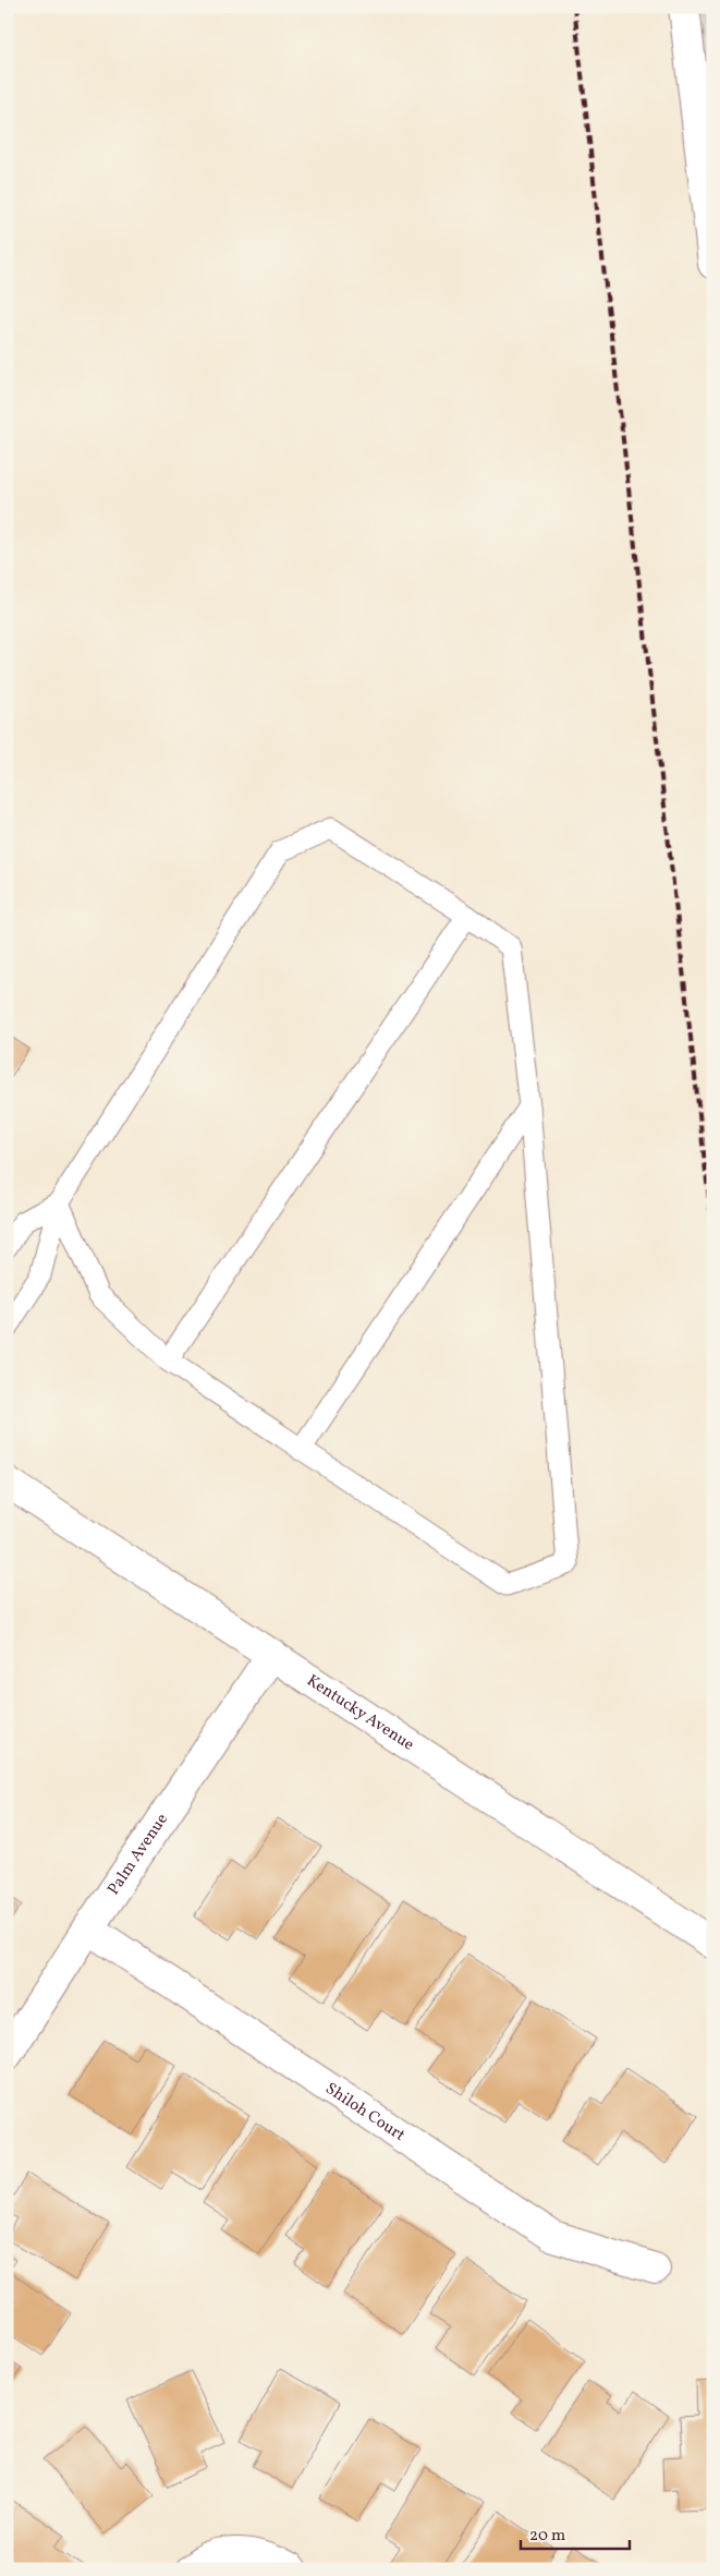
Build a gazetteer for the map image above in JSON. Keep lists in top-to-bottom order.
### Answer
{
  "streets": {
    "street": ["Kentucky Avenue", "Palm Avenue", "Shiloh Court"]
  },
  "crossings": [
    ["Kentucky Avenue", "Palm Avenue"],
    ["Palm Avenue", "Shiloh Court"]
  ],
  "scale_bar": "20 m"
}
